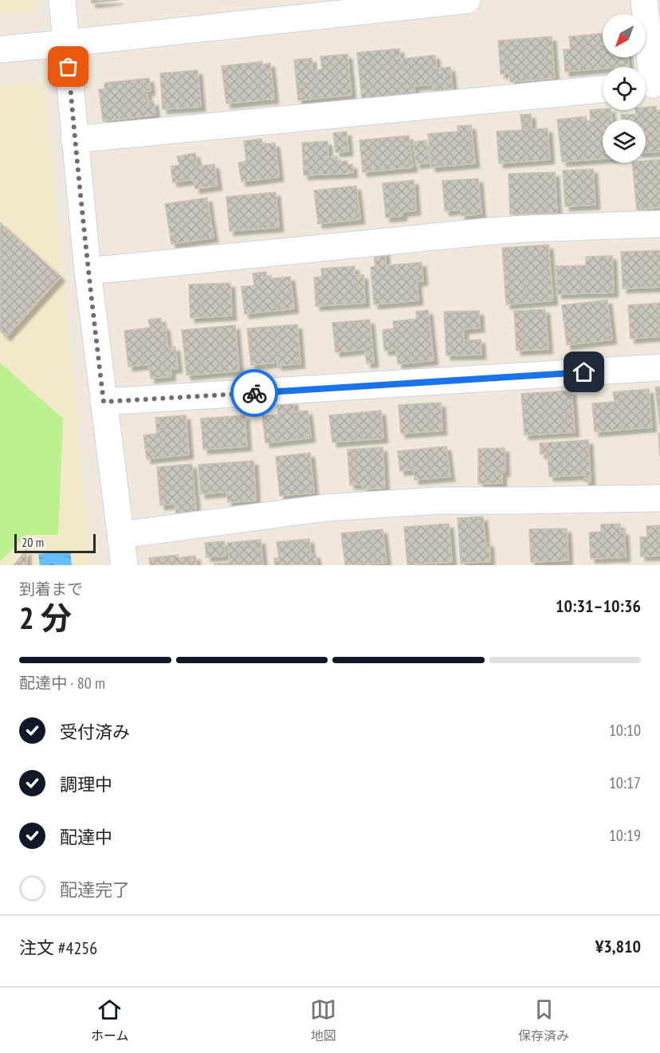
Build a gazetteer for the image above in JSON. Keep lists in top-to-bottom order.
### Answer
{
  "scale_bar": "20 m",
  "north": "bottom left",
  "page": {
    "scale": "20 m",
    "heading": ["2 分", "到着まで", "10:31–10:36"],
    "panel": ["注文 #4256", "¥3,810"],
    "bar": "配達中 · 80 m",
    "list": [
      ["受付済み", "10:10"],
      ["調理中", "10:17"],
      ["配達中", "10:19"],
      "配達完了"
    ],
    "tabs": ["ホーム", "地図", "保存済み"]
  }
}
